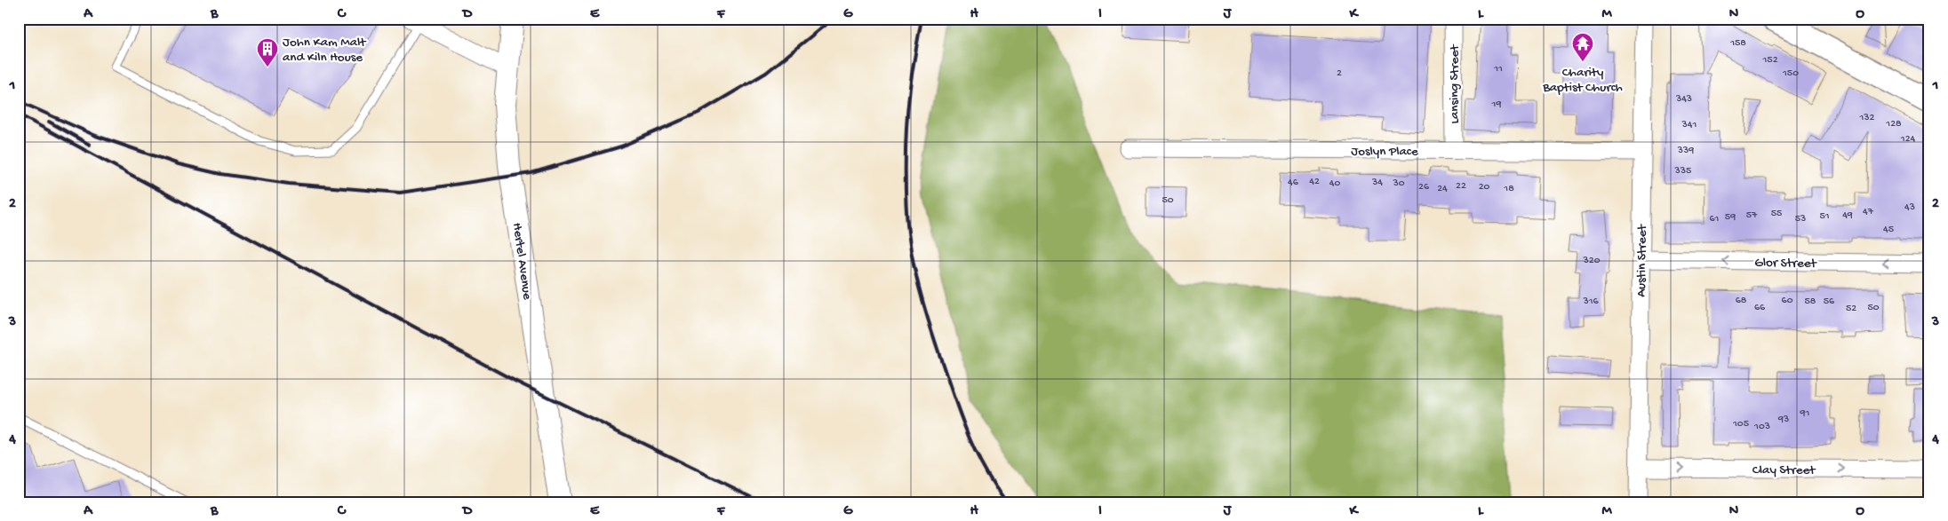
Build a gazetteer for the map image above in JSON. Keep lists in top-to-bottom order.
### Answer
{
  "streets": {
    "street": [
      "Lansing Street",
      "Joslyn Place",
      "Hertel Avenue",
      "Austin Street",
      "Glor Street",
      "Clay Street"
    ]
  },
  "crossings": [
    ["Lansing Street", "Joslyn Place"],
    ["Joslyn Place", "Austin Street"],
    ["Austin Street", "Glor Street"],
    ["Austin Street", "Clay Street"]
  ],
  "one_way": ["Glor Street", "Clay Street"],
  "places": {
    "temple": ["Charity Baptist Church"],
    "building": ["John Kam Malt and Kiln House"]
  },
  "house_numbers": [
    "158",
    "152",
    "11",
    "2",
    "150",
    "343",
    "19",
    "132",
    "128",
    "341",
    "124",
    "339",
    "335",
    "42",
    "46",
    "34",
    "40",
    "30",
    "22",
    "26",
    "20",
    "24",
    "18",
    "50",
    "43",
    "47",
    "55",
    "57",
    "49",
    "51",
    "59",
    "61",
    "53",
    "45",
    "320",
    "68",
    "60",
    "316",
    "58",
    "56",
    "66",
    "50",
    "52",
    "91",
    "93",
    "105",
    "103"
  ],
  "grid": {
    "columns": [
      "A",
      "B",
      "C",
      "D",
      "E",
      "F",
      "G",
      "H",
      "I",
      "J",
      "K",
      "L",
      "M",
      "N",
      "O"
    ],
    "rows": [
      "1",
      "2",
      "3",
      "4"
    ]
  }
}
